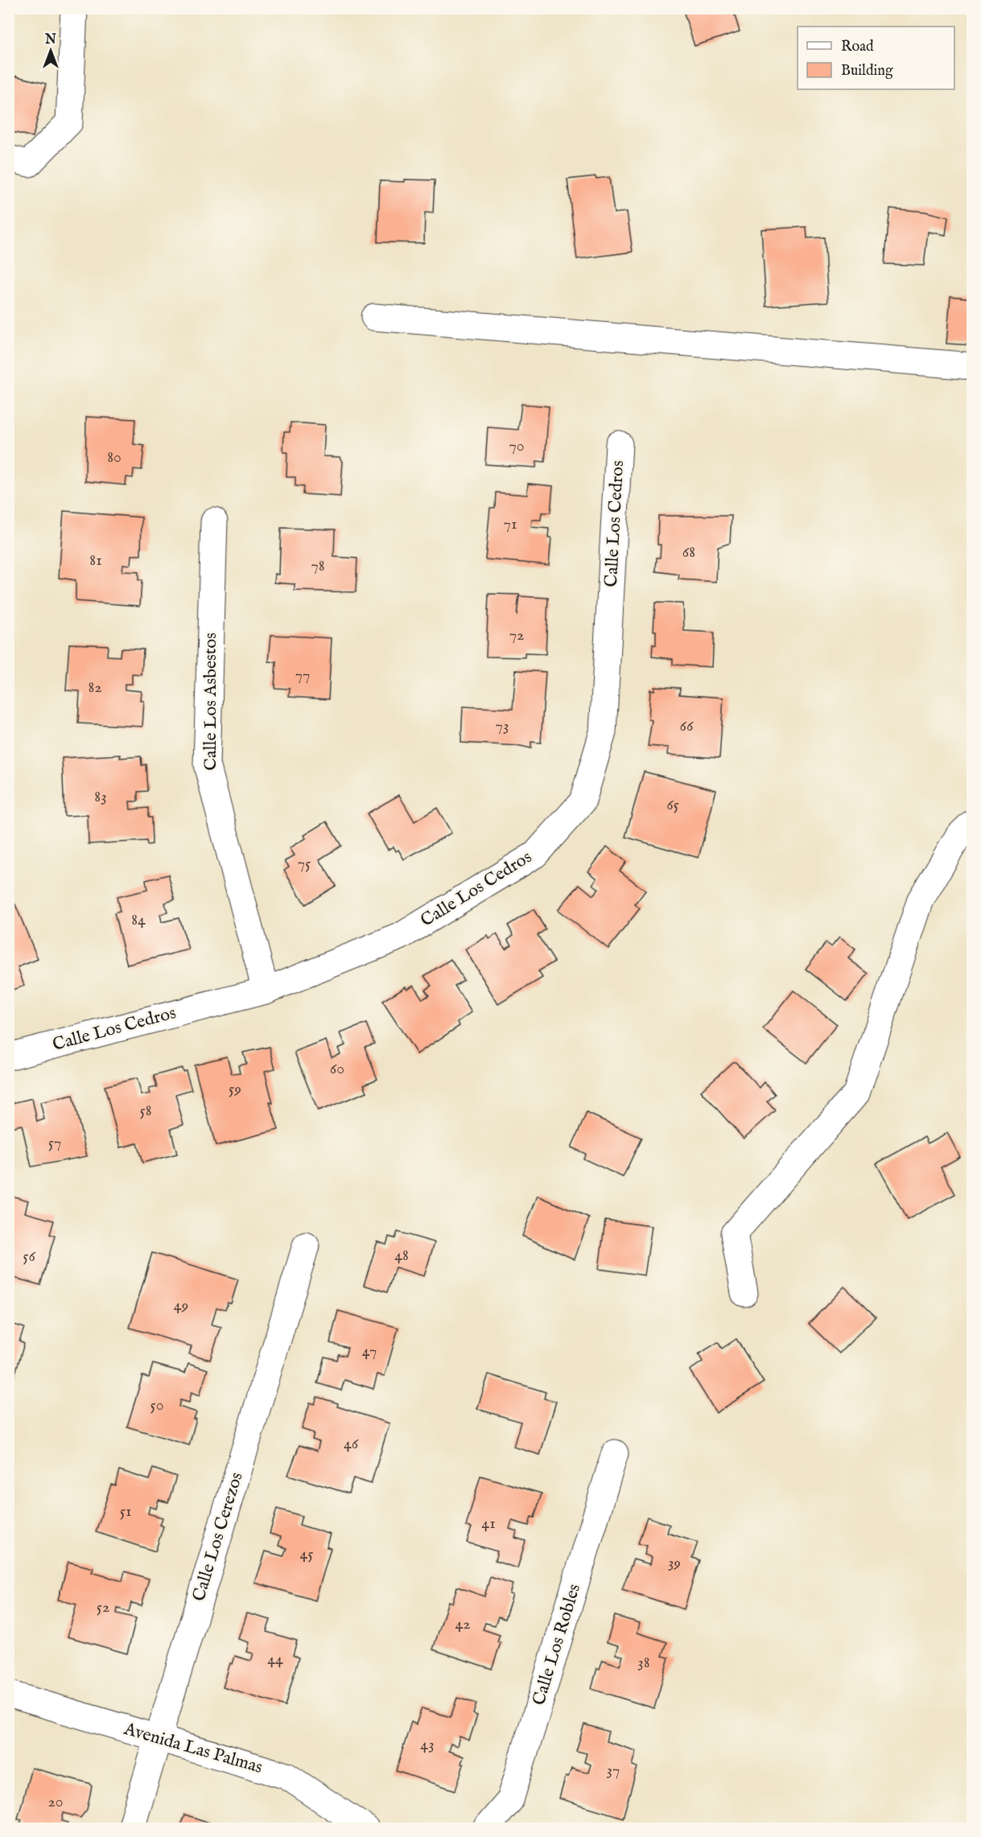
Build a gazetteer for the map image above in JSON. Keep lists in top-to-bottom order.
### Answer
{
  "streets": {
    "street": [
      "Calle Los Cedros",
      "Calle Los Asbestos",
      "Calle Los Cerezos",
      "Calle Los Robles",
      "Avenida Las Palmas"
    ]
  },
  "crossings": [
    ["Calle Los Cedros", "Calle Los Asbestos"],
    ["Calle Los Cerezos", "Avenida Las Palmas"]
  ],
  "house_numbers": [
    "70",
    "80",
    "71",
    "68",
    "81",
    "78",
    "72",
    "77",
    "82",
    "73",
    "66",
    "83",
    "65",
    "75",
    "84",
    "60",
    "59",
    "58",
    "57",
    "48",
    "56",
    "49",
    "47",
    "50",
    "46",
    "51",
    "41",
    "45",
    "39",
    "52",
    "42",
    "44",
    "38",
    "43",
    "37",
    "20"
  ],
  "legend": ["Road", "Building"],
  "north": "top"
}
